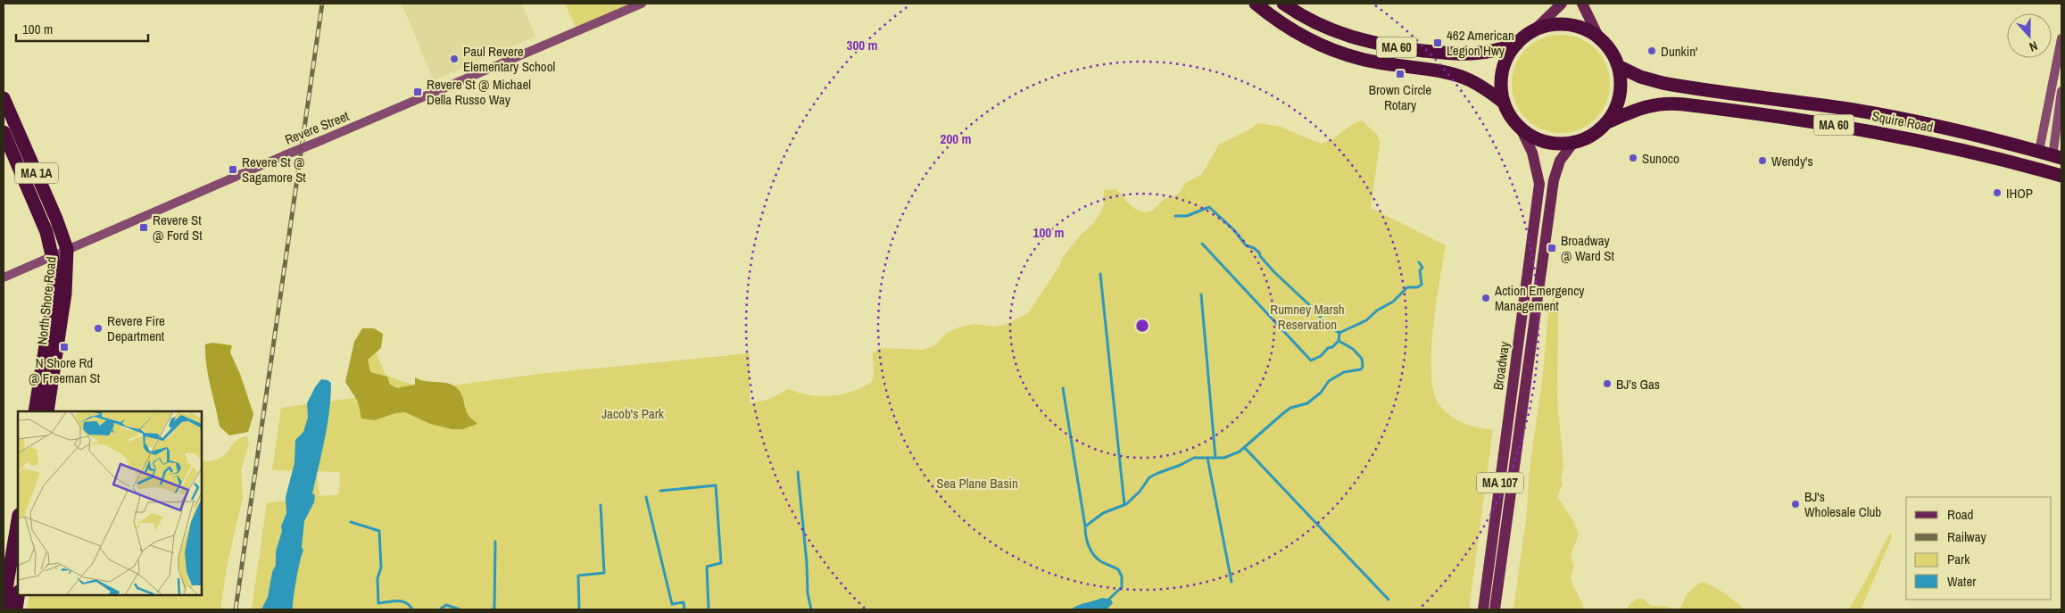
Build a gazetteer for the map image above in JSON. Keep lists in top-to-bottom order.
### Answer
{
  "streets": {
    "highway": [
      "MA 60",
      "Squire Road",
      "MA 1A",
      "North Shore Road"
    ],
    "main road": ["Revere Street", "Broadway", "MA 107"]
  },
  "crossings": [
    ["MA 60", "Squire Road"],
    ["MA 60", "Broadway"],
    ["Squire Road", "Broadway"],
    ["Revere Street", "North Shore Road"]
  ],
  "parks": ["Rumney Marsh Reservation", "Jacob's Park", "Sea Plane Basin"],
  "places": {
    "transit": [
      "462 American Legion Hwy",
      "Brown Circle Rotary",
      "Revere St @ Michael Della Russo Way",
      "Revere St @ Sagamore St",
      "Revere St @ Ford St",
      "Broadway @ Ward St",
      "N Shore Rd @ Freeman St"
    ],
    "other": [
      "Dunkin'",
      "Paul Revere Elementary School",
      "Sunoco",
      "Wendy's",
      "IHOP",
      "Action Emergency Management",
      "Revere Fire Department",
      "BJ’s Gas",
      "BJ's Wholesale Club"
    ]
  },
  "legend": [
    "Road",
    "Railway",
    "Park",
    "Water"
  ],
  "scale_bar": "100 m",
  "north": "bottom",
  "rings": ["300 m", "200 m", "100 m"]
}
